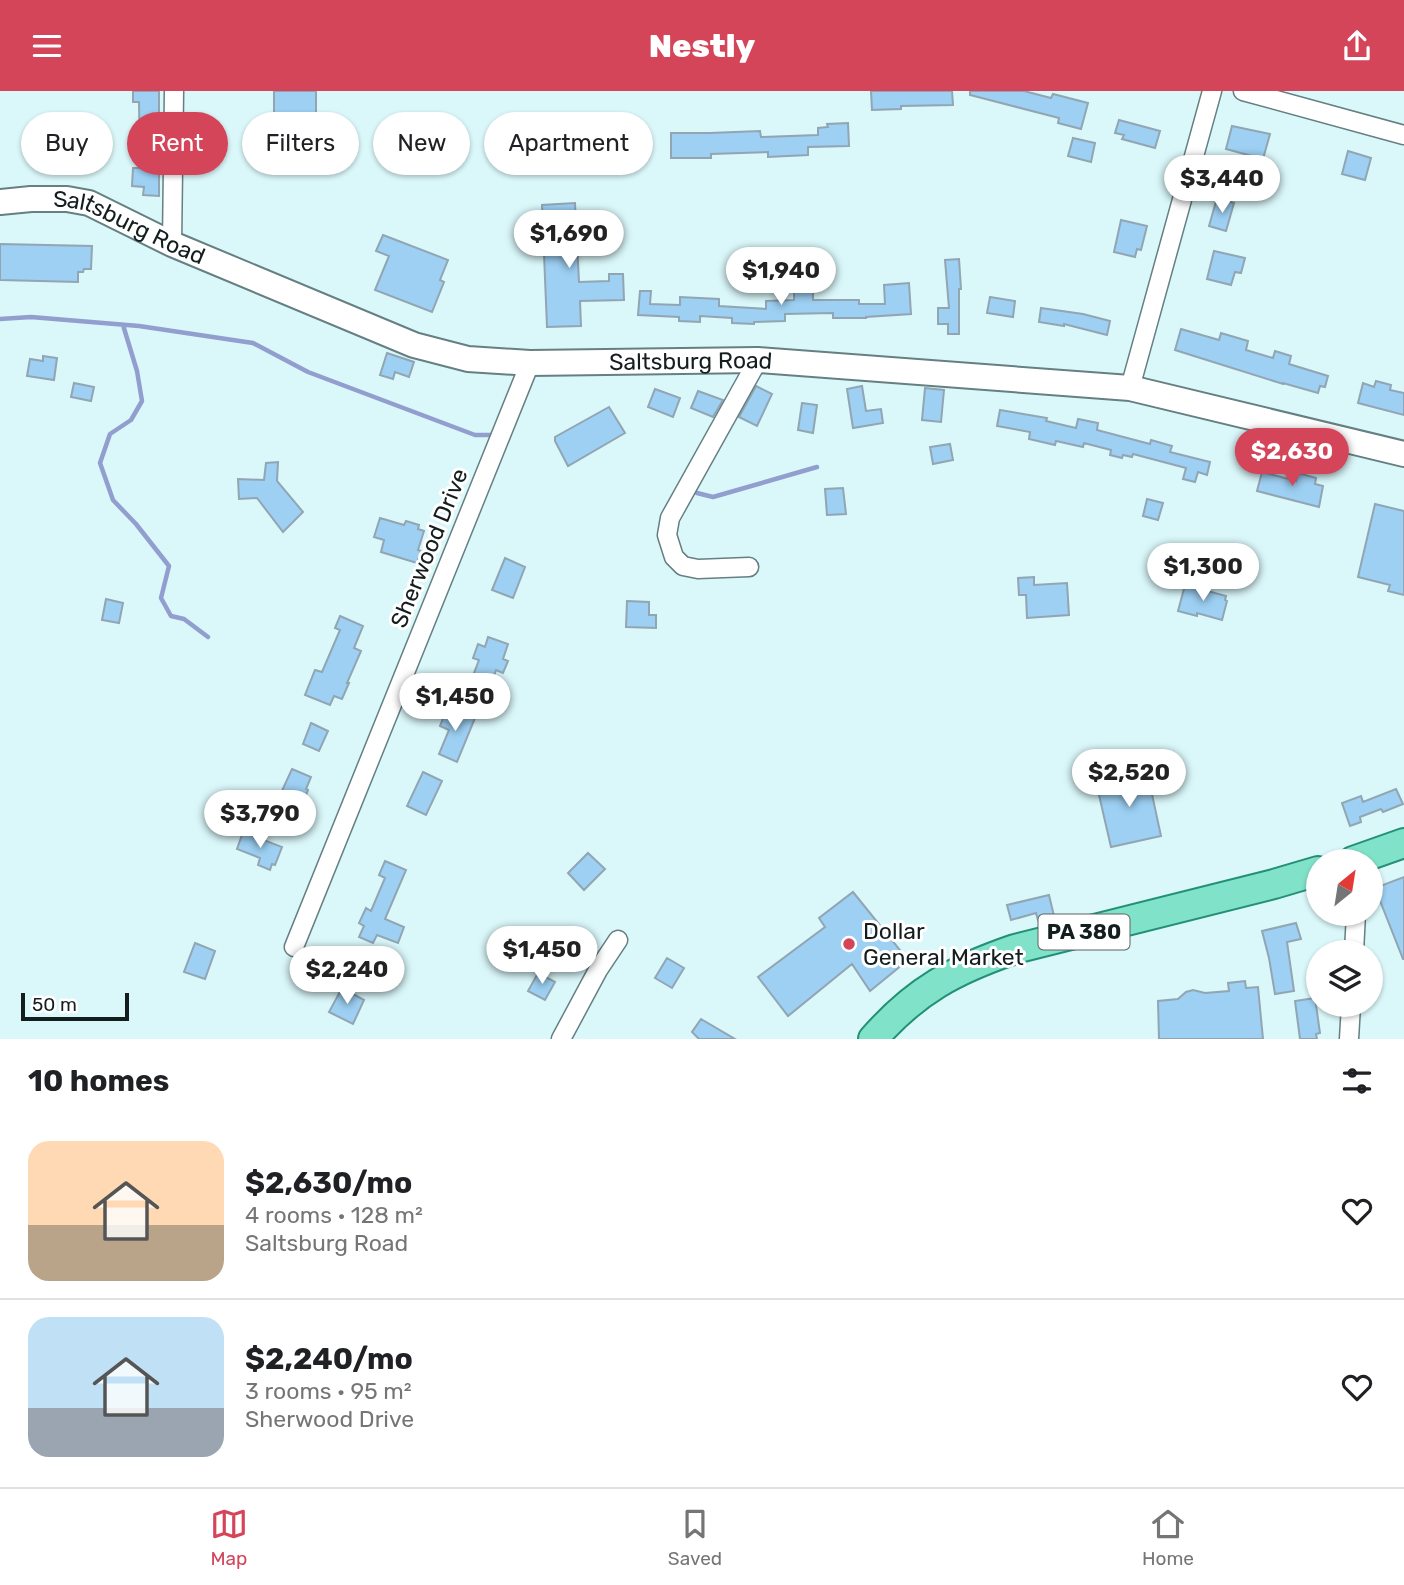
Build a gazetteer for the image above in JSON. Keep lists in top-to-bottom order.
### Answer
{
  "streets": {
    "main road": ["Saltsburg Road", "PA 380"],
    "street": ["Sherwood Drive"]
  },
  "crossings": [
    ["Saltsburg Road", "Sherwood Drive"]
  ],
  "places": ["Dollar General Market"],
  "scale_bar": "50 m",
  "north": "top right",
  "page": {
    "header": "Nestly",
    "chip": [
      "Buy",
      "Rent",
      "Filters",
      "New",
      "Apartment"
    ],
    "price": [
      "$3,440",
      "$1,690",
      "$1,940",
      "$2,630",
      "$1,300",
      "$1,450",
      "$2,520",
      "$3,790",
      "$1,450",
      "$2,240"
    ],
    "scale": "50 m",
    "heading": "10 homes",
    "list": [
      {
        "name": "$2,630/mo",
        "note": "4 rooms · 128 m² · Saltsburg Road"
      },
      {
        "name": "$2,240/mo",
        "note": "3 rooms · 95 m² · Sherwood Drive"
      }
    ],
    "tabs": ["Map", "Saved", "Home"]
  }
}
